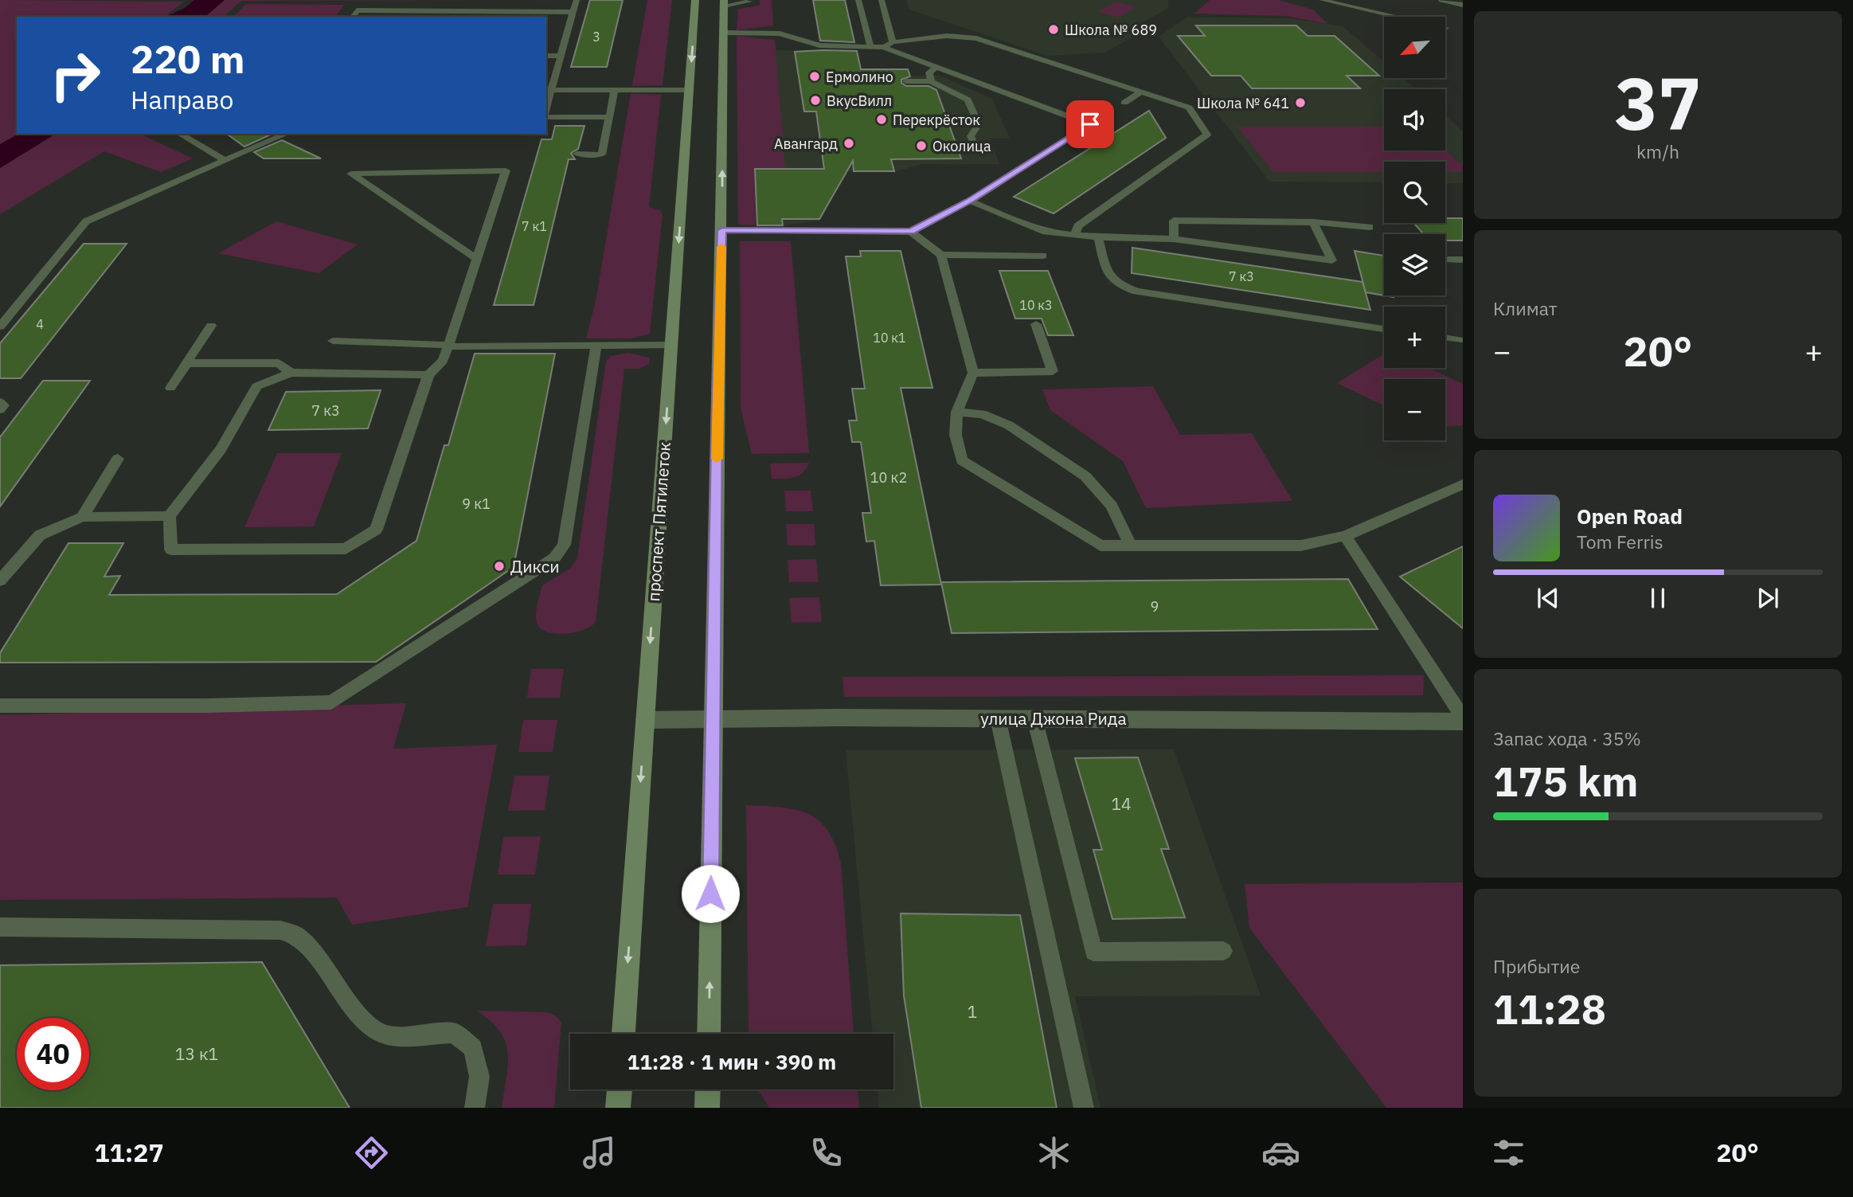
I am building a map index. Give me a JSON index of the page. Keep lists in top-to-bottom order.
{
  "streets": {
    "street": ["проспект Пятилеток", "улица Джона Рида"]
  },
  "crossings": [
    ["проспект Пятилеток", "улица Джона Рида"]
  ],
  "places": [
    "Школа № 689",
    "Ермолино",
    "ВкусВилл",
    "Школа № 641",
    "Перекрёсток",
    "Авангард",
    "Околица",
    "Дикси"
  ],
  "house_numbers": [
    "3",
    "7 к1",
    "7 к3",
    "10 к3",
    "4",
    "10 к1",
    "7 к3",
    "10 к2",
    "9 к1",
    "9",
    "14",
    "1",
    "13 к1"
  ],
  "north": "bottom left",
  "page": {
    "tile": [
      ["37", "km/h"],
      "Климат",
      ["Запас хода · 35%", "175 km"],
      ["Прибытие", "11:28"]
    ],
    "map_buttons": ["+", "−"],
    "turn": ["220 m", "Направо"],
    "heat": ["−", "20°", "+"],
    "song": ["Open Road", "Tom Ferris"],
    "limit": "40",
    "trip": "11:28 · 1 мин · 390 m",
    "tabs": ["11:27", "20°"]
  }
}
